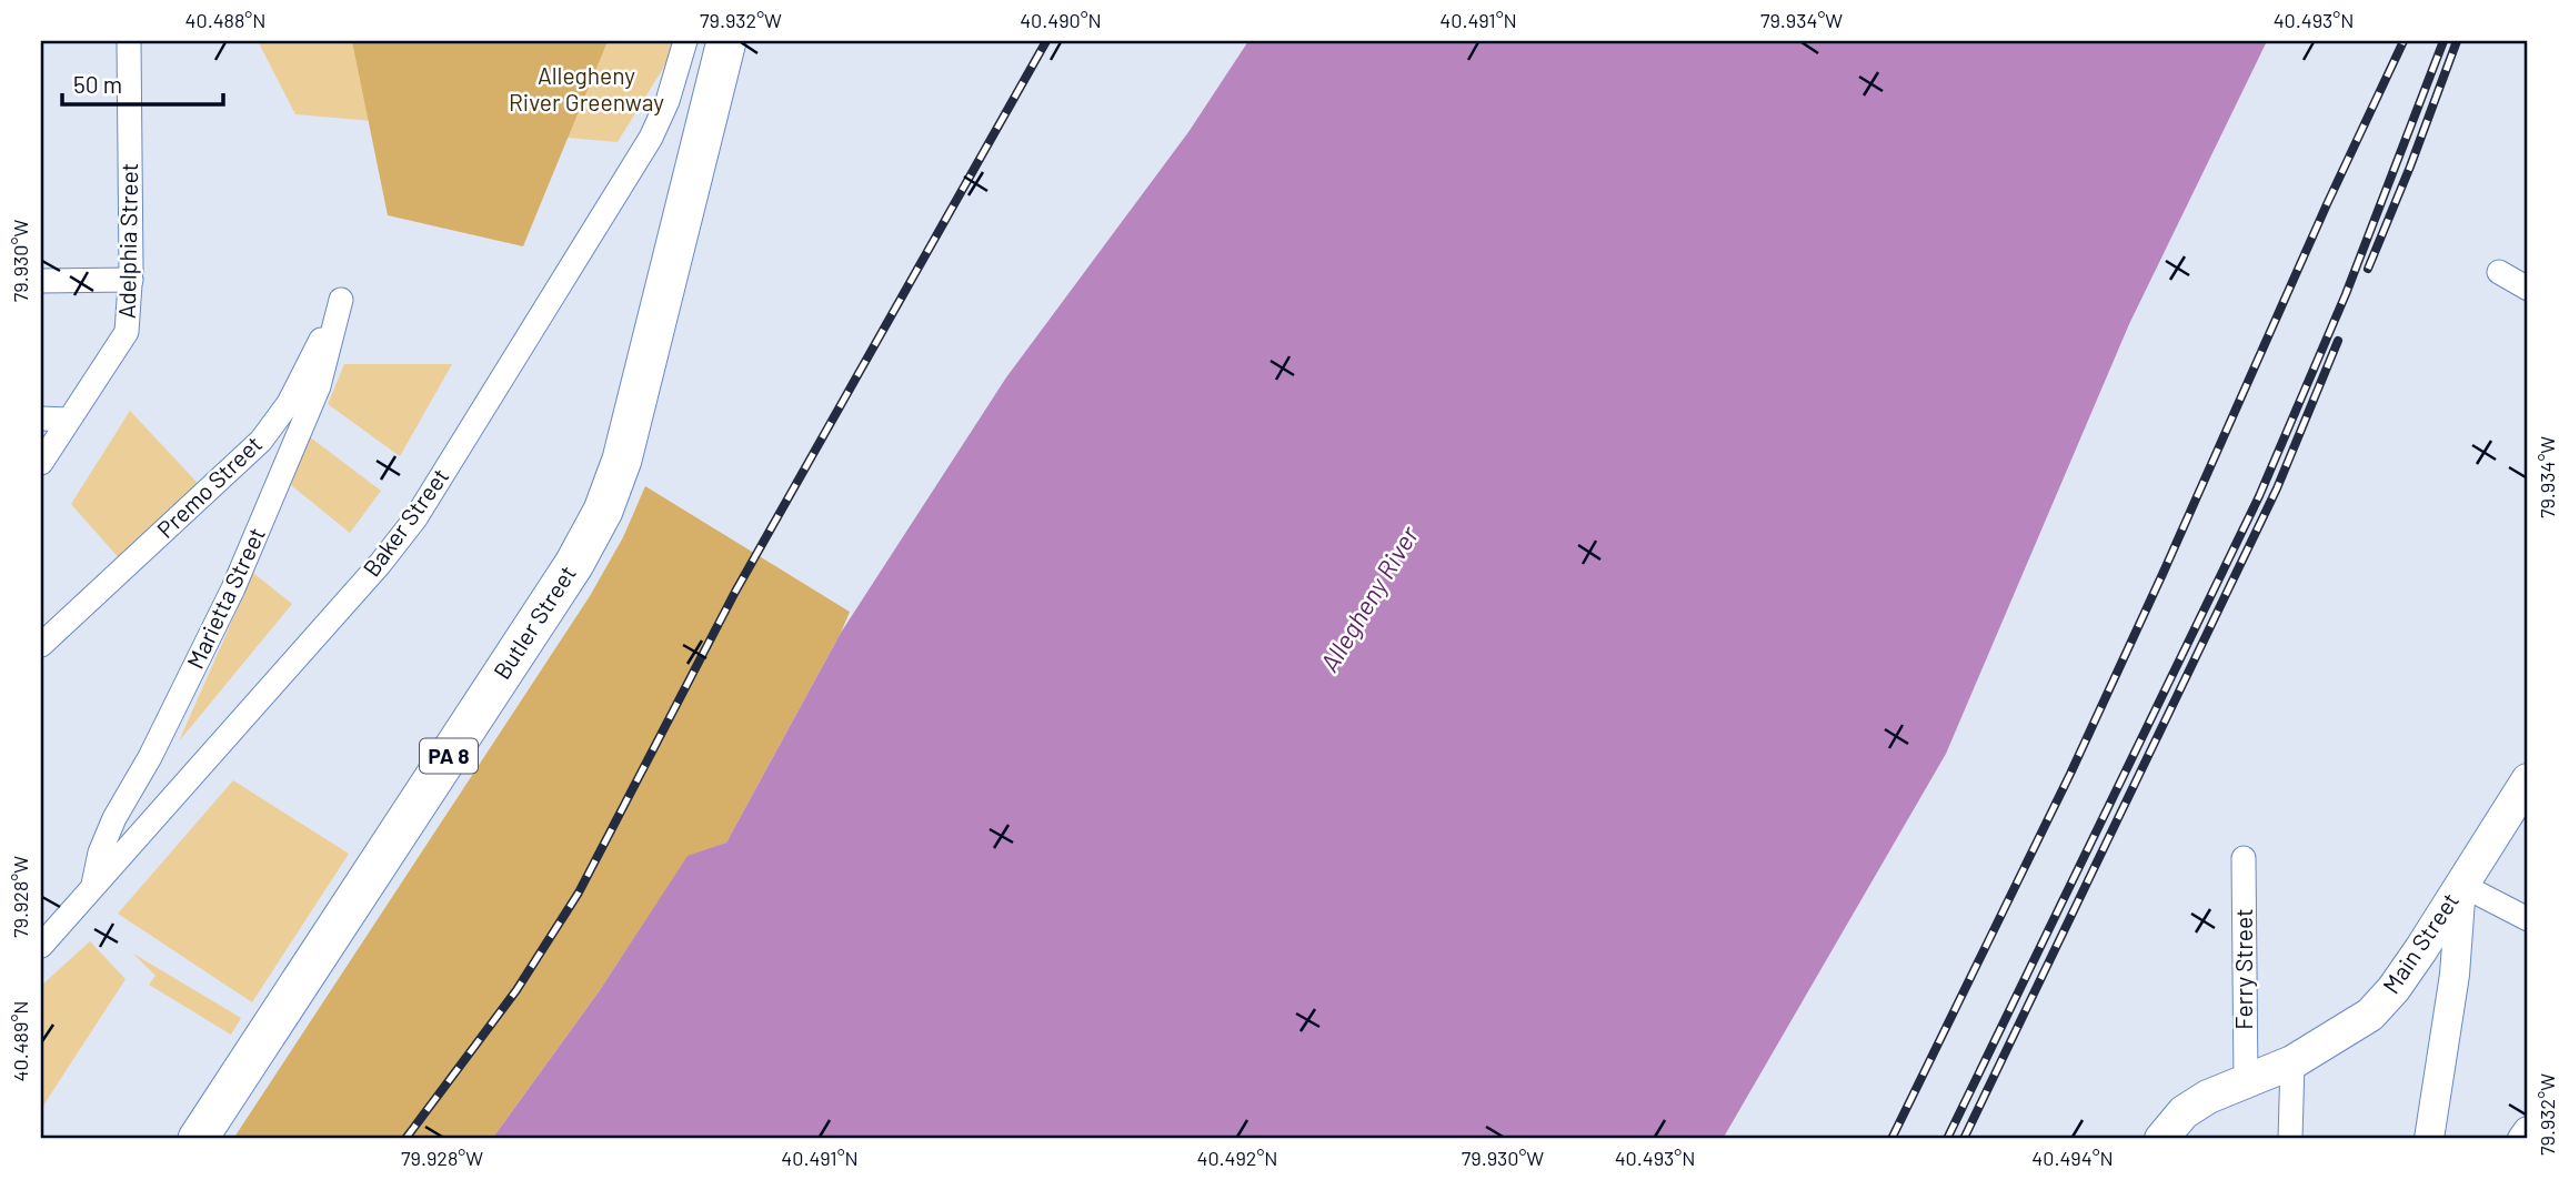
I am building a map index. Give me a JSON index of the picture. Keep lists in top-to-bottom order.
{
  "streets": {
    "highway": ["Butler Street", "PA 8"],
    "main road": ["Main Street"],
    "street": [
      "Adelphia Street",
      "Premo Street",
      "Baker Street",
      "Marietta Street",
      "Ferry Street"
    ]
  },
  "crossings": [
    ["Premo Street", "Marietta Street"],
    ["Baker Street", "Marietta Street"],
    ["Main Street", "Ferry Street"]
  ],
  "water": ["Allegheny River"],
  "parks": ["Allegheny River Greenway"],
  "scale_bar": "50 m",
  "coordinates": [
    "40.488°N",
    "79.932°W",
    "40.490°N",
    "40.491°N",
    "79.934°W",
    "40.493°N",
    "79.930°W",
    "79.928°W",
    "40.489°N",
    "40.492°N",
    "40.494°N"
  ]
}
